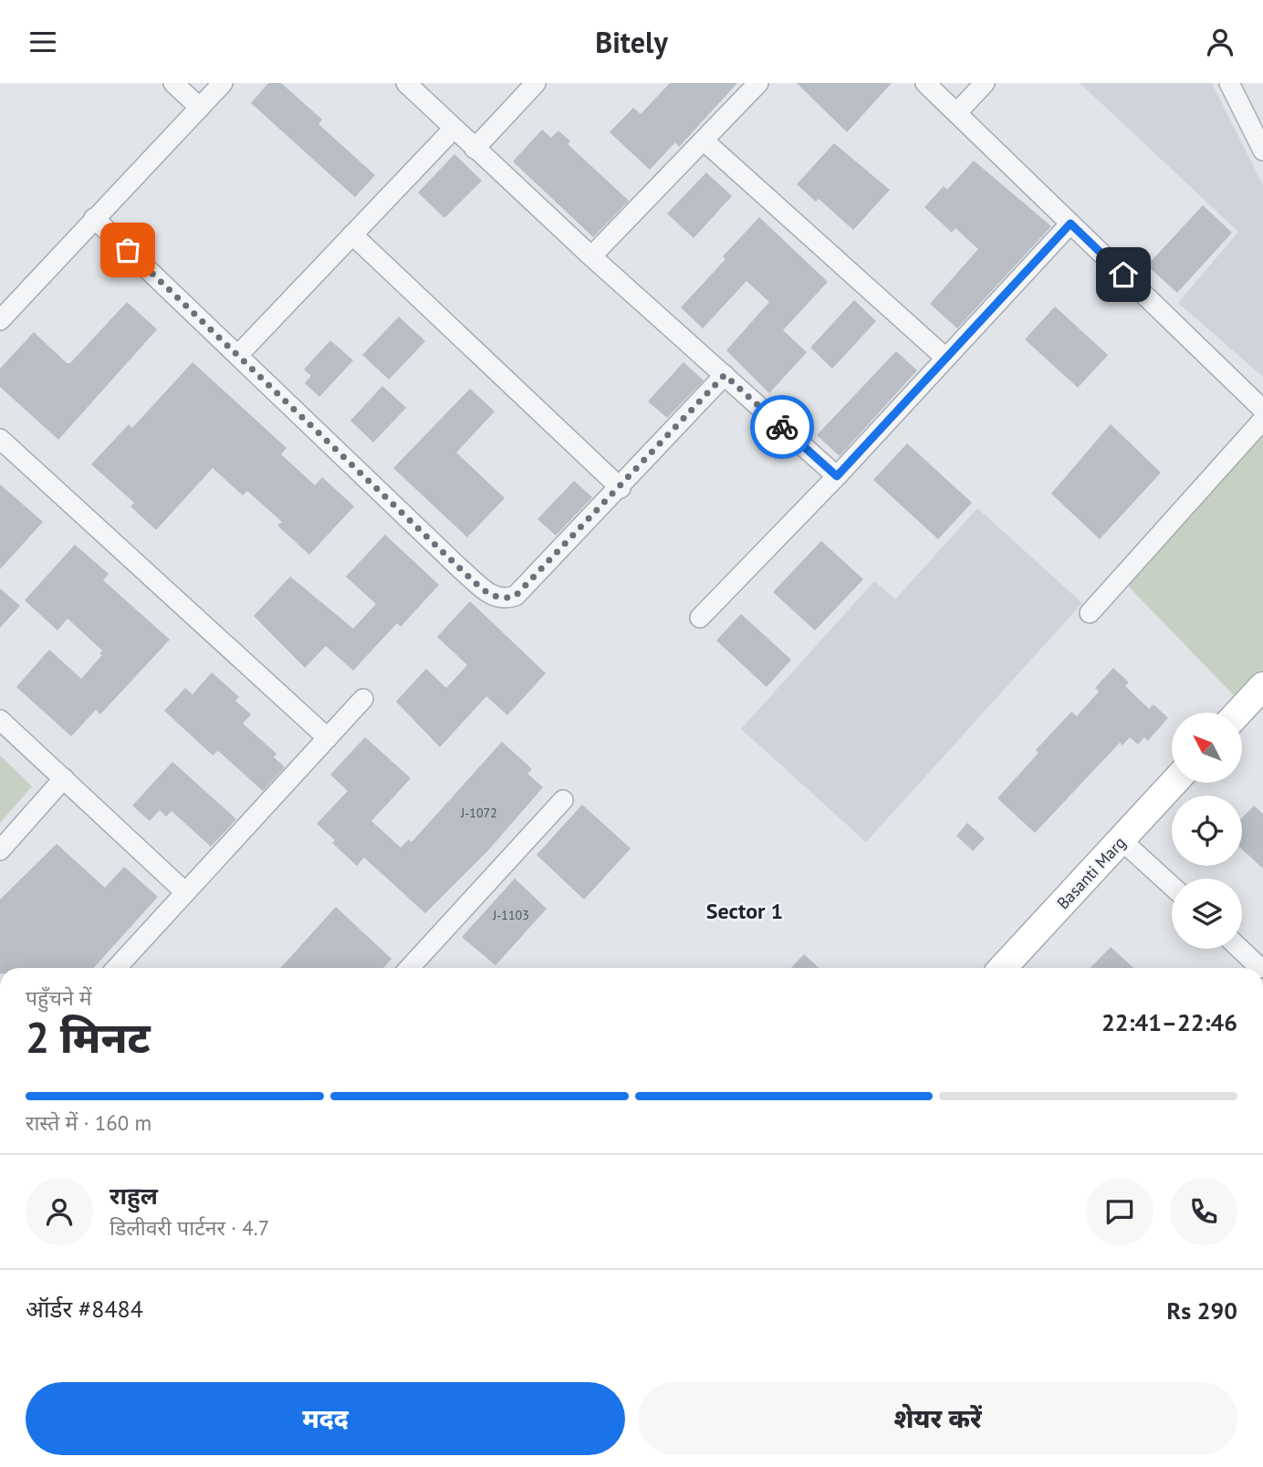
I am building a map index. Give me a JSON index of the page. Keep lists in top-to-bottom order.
{
  "streets": {
    "street": ["Basanti Marg"]
  },
  "districts": ["Sector 1"],
  "house_numbers": ["J-1072", "J-1103"],
  "north": "top left",
  "page": {
    "header": "Bitely",
    "heading": ["2 मिनट", "पहुँचने में", "22:41–22:46"],
    "panel": [
      "राहुल",
      "डिलीवरी पार्टनर · 4.7",
      "ऑर्डर #8484",
      "Rs 290"
    ],
    "bar": "रास्ते में · 160 m",
    "buttons": ["मदद", "शेयर करें"]
  }
}
